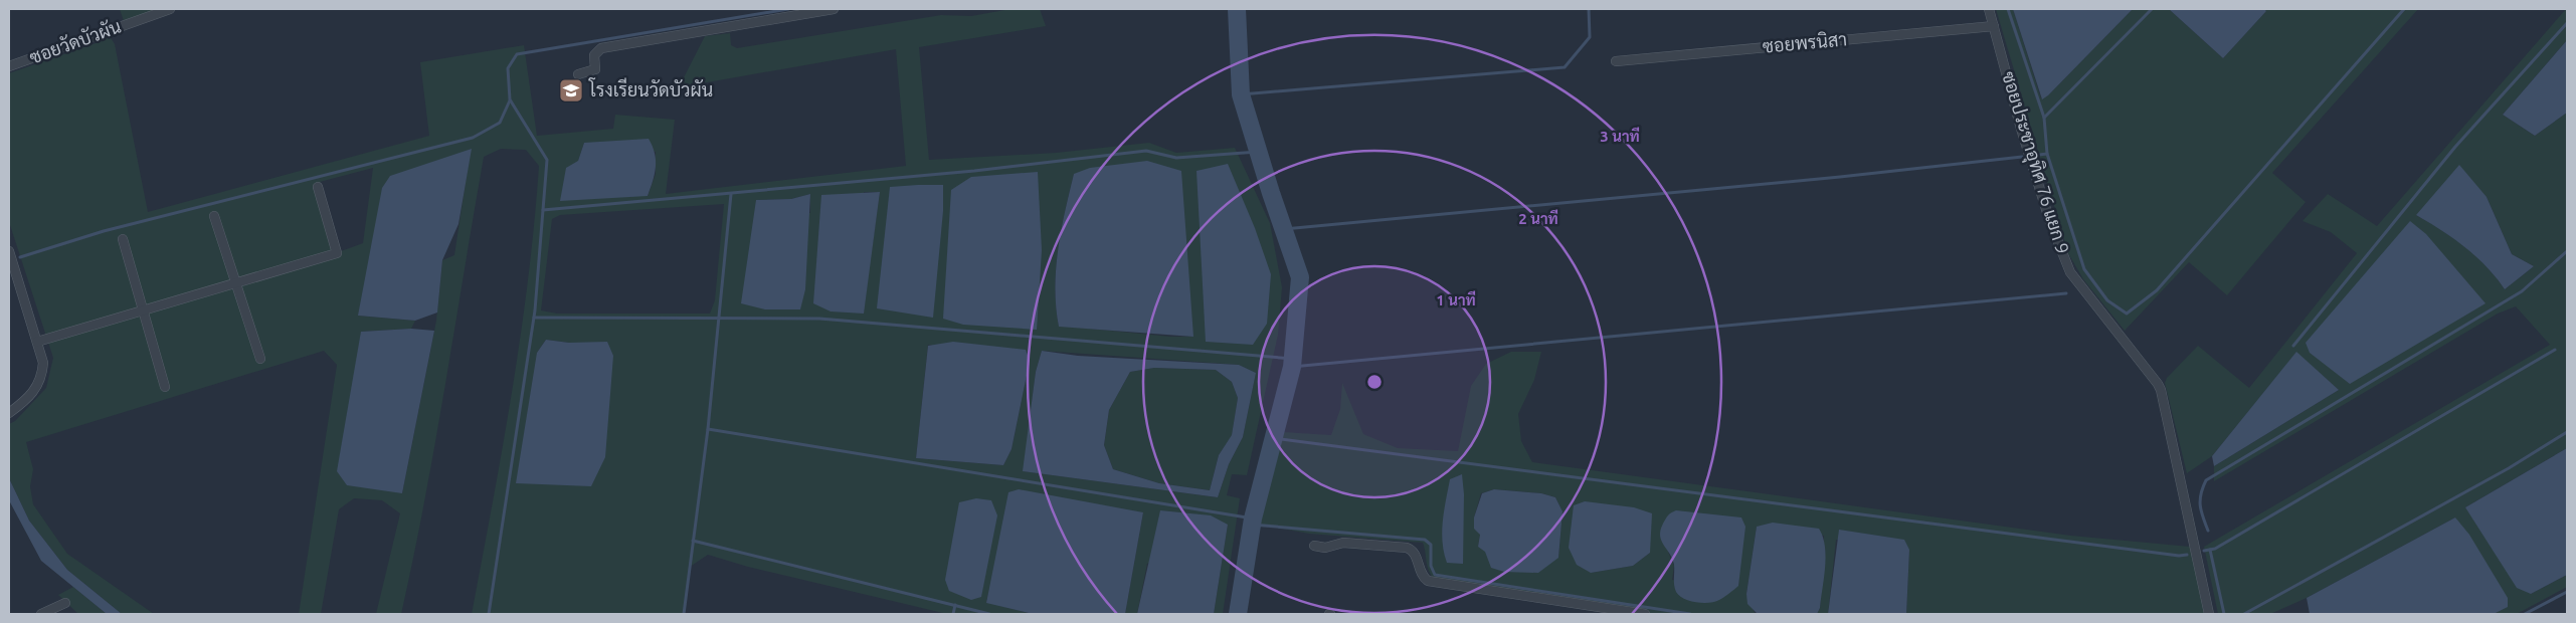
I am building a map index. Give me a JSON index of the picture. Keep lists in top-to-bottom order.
{
  "streets": {
    "street": ["ซอยวัดบัวผัน", "ซอยพรนิสา", "ซอยประชาอุทิศ 76 แยก 9"]
  },
  "crossings": [
    ["ซอยพรนิสา", "ซอยประชาอุทิศ 76 แยก 9"]
  ],
  "places": {
    "school or university": ["โรงเรียนวัดบัวผัน"]
  },
  "rings": ["3 นาที", "2 นาที", "1 นาที"]
}
